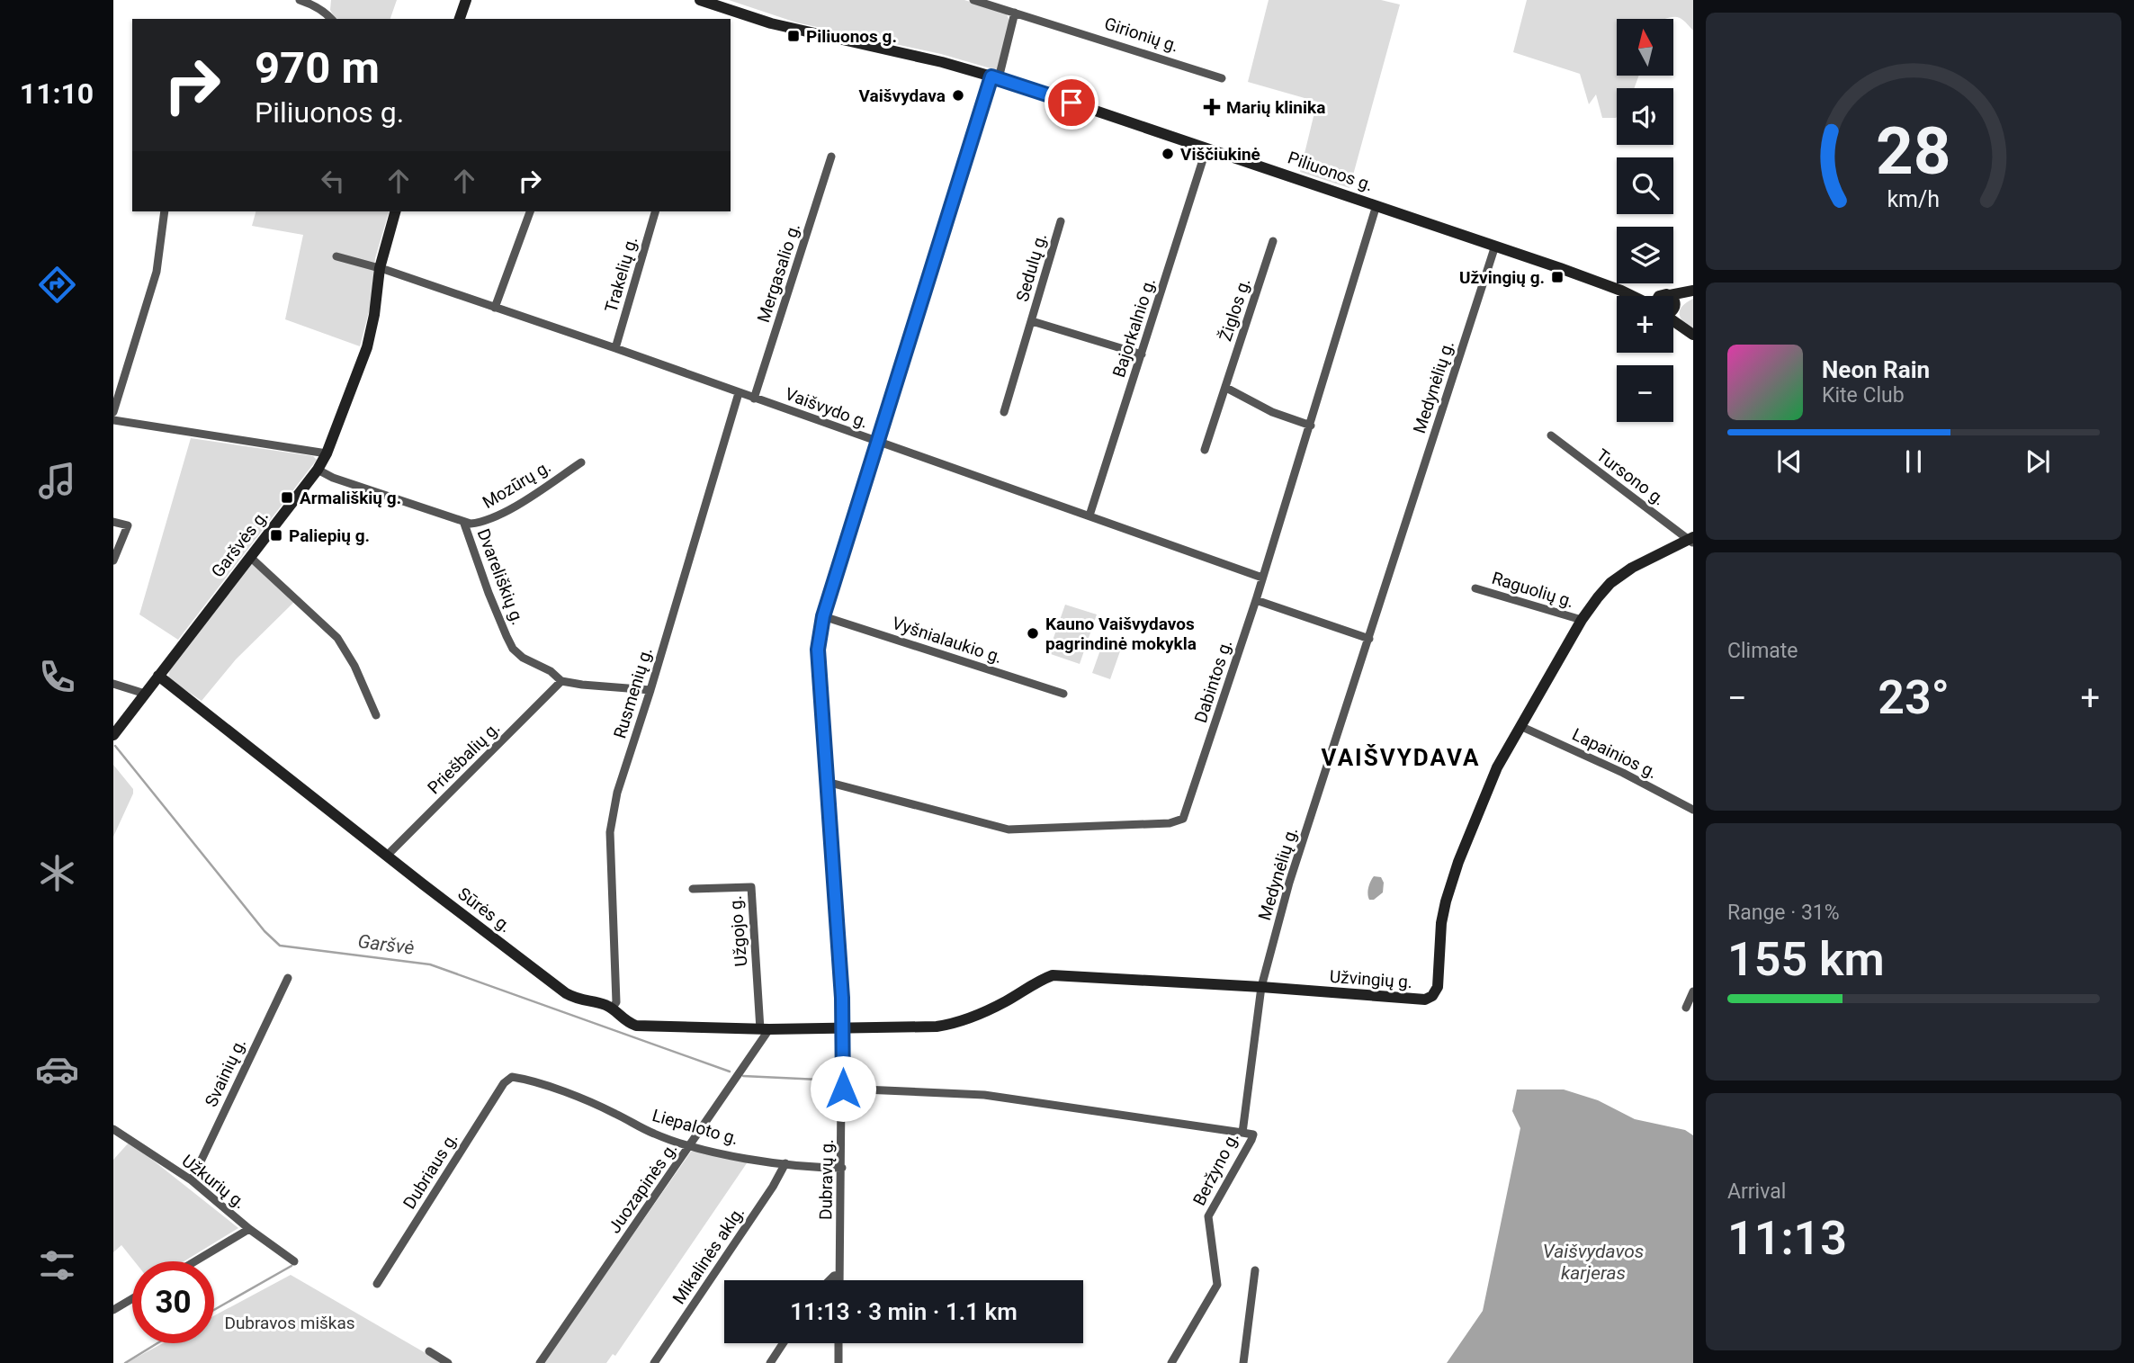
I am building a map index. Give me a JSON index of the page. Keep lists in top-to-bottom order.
{
  "streets": {
    "street": [
      "Girionių g.",
      "Piliuonos g.",
      "Sedulų g.",
      "Mergasalio g.",
      "Trakelių g.",
      "Žiglos g.",
      "Bajorkalnio g.",
      "Medynėlių g.",
      "Vaišvydo g.",
      "Tursono g.",
      "Mozūrų g.",
      "Garšvės g.",
      "Dvareliškių g.",
      "Raguolių g.",
      "Vyšnialaukio g.",
      "Dabintos g.",
      "Rusmenių g.",
      "Lapainios g.",
      "Priešbalių g.",
      "Sūrės g.",
      "Užgojo g.",
      "Užvingių g.",
      "Svainių g.",
      "Liepaloto g.",
      "Beržyno g.",
      "Dubriaus g.",
      "Dubravų g.",
      "Užkurių g.",
      "Juozapinės g.",
      "Mikalinės aklg."
    ]
  },
  "crossings": [
    ["Piliuonos g.", "Bajorkalnio g."],
    ["Piliuonos g.", "Medynėlių g."],
    ["Piliuonos g.", "Dabintos g."],
    ["Piliuonos g.", "Dubravų g."],
    ["Sedulų g.", "Bajorkalnio g."],
    ["Mergasalio g.", "Vaišvydo g."],
    ["Trakelių g.", "Vaišvydo g."],
    ["Bajorkalnio g.", "Vaišvydo g."],
    ["Medynėlių g.", "Užvingių g."],
    ["Medynėlių g.", "Beržyno g."],
    ["Vaišvydo g.", "Garšvės g."],
    ["Vaišvydo g.", "Dabintos g."],
    ["Vaišvydo g.", "Rusmenių g."],
    ["Vaišvydo g.", "Dubravų g."],
    ["Tursono g.", "Užvingių g."],
    ["Mozūrų g.", "Dvareliškių g."],
    ["Garšvės g.", "Dvareliškių g."],
    ["Garšvės g.", "Sūrės g."],
    ["Dvareliškių g.", "Rusmenių g."],
    ["Dvareliškių g.", "Priešbalių g."],
    ["Raguolių g.", "Užvingių g."],
    ["Vyšnialaukio g.", "Dubravų g."],
    ["Dabintos g.", "Dubravų g."],
    ["Rusmenių g.", "Sūrės g."],
    ["Lapainios g.", "Užvingių g."],
    ["Priešbalių g.", "Sūrės g."],
    ["Sūrės g.", "Užgojo g."],
    ["Sūrės g.", "Užvingių g."],
    ["Sūrės g.", "Dubravų g."],
    ["Sūrės g.", "Juozapinės g."],
    ["Užgojo g.", "Juozapinės g."],
    ["Užvingių g.", "Dubravų g."],
    ["Svainių g.", "Užkurių g."],
    ["Liepaloto g.", "Dubriaus g."],
    ["Liepaloto g.", "Dubravų g."],
    ["Liepaloto g.", "Juozapinės g."],
    ["Liepaloto g.", "Mikalinės aklg."]
  ],
  "districts": ["VAIŠVYDAVA"],
  "water": ["Garšvė", "Vaišvydavos karjeras"],
  "parks": ["Dubravos miškas"],
  "places": {
    "transit": [
      "Piliuonos g.",
      "Užvingių g.",
      "Armališkių g.",
      "Paliepių g."
    ],
    "other": ["Vaišvydava", "Viščiukinė", "Kauno Vaišvydavos pagrindinė mokykla"],
    "health": ["Marių klinika"]
  },
  "north": "top",
  "page": {
    "tabs": "11:10",
    "map_buttons": ["+", "−"],
    "turn": ["970 m", "Piliuonos g."],
    "song": ["Neon Rain", "Kite Club"],
    "tile": [
      "Climate",
      ["Range · 31%", "155 km"],
      ["Arrival", "11:13"]
    ],
    "heat": ["−", "23°", "+"],
    "limit": "30",
    "trip": "11:13 · 3 min · 1.1 km",
    "gauge": ["28", "km/h"]
  }
}
